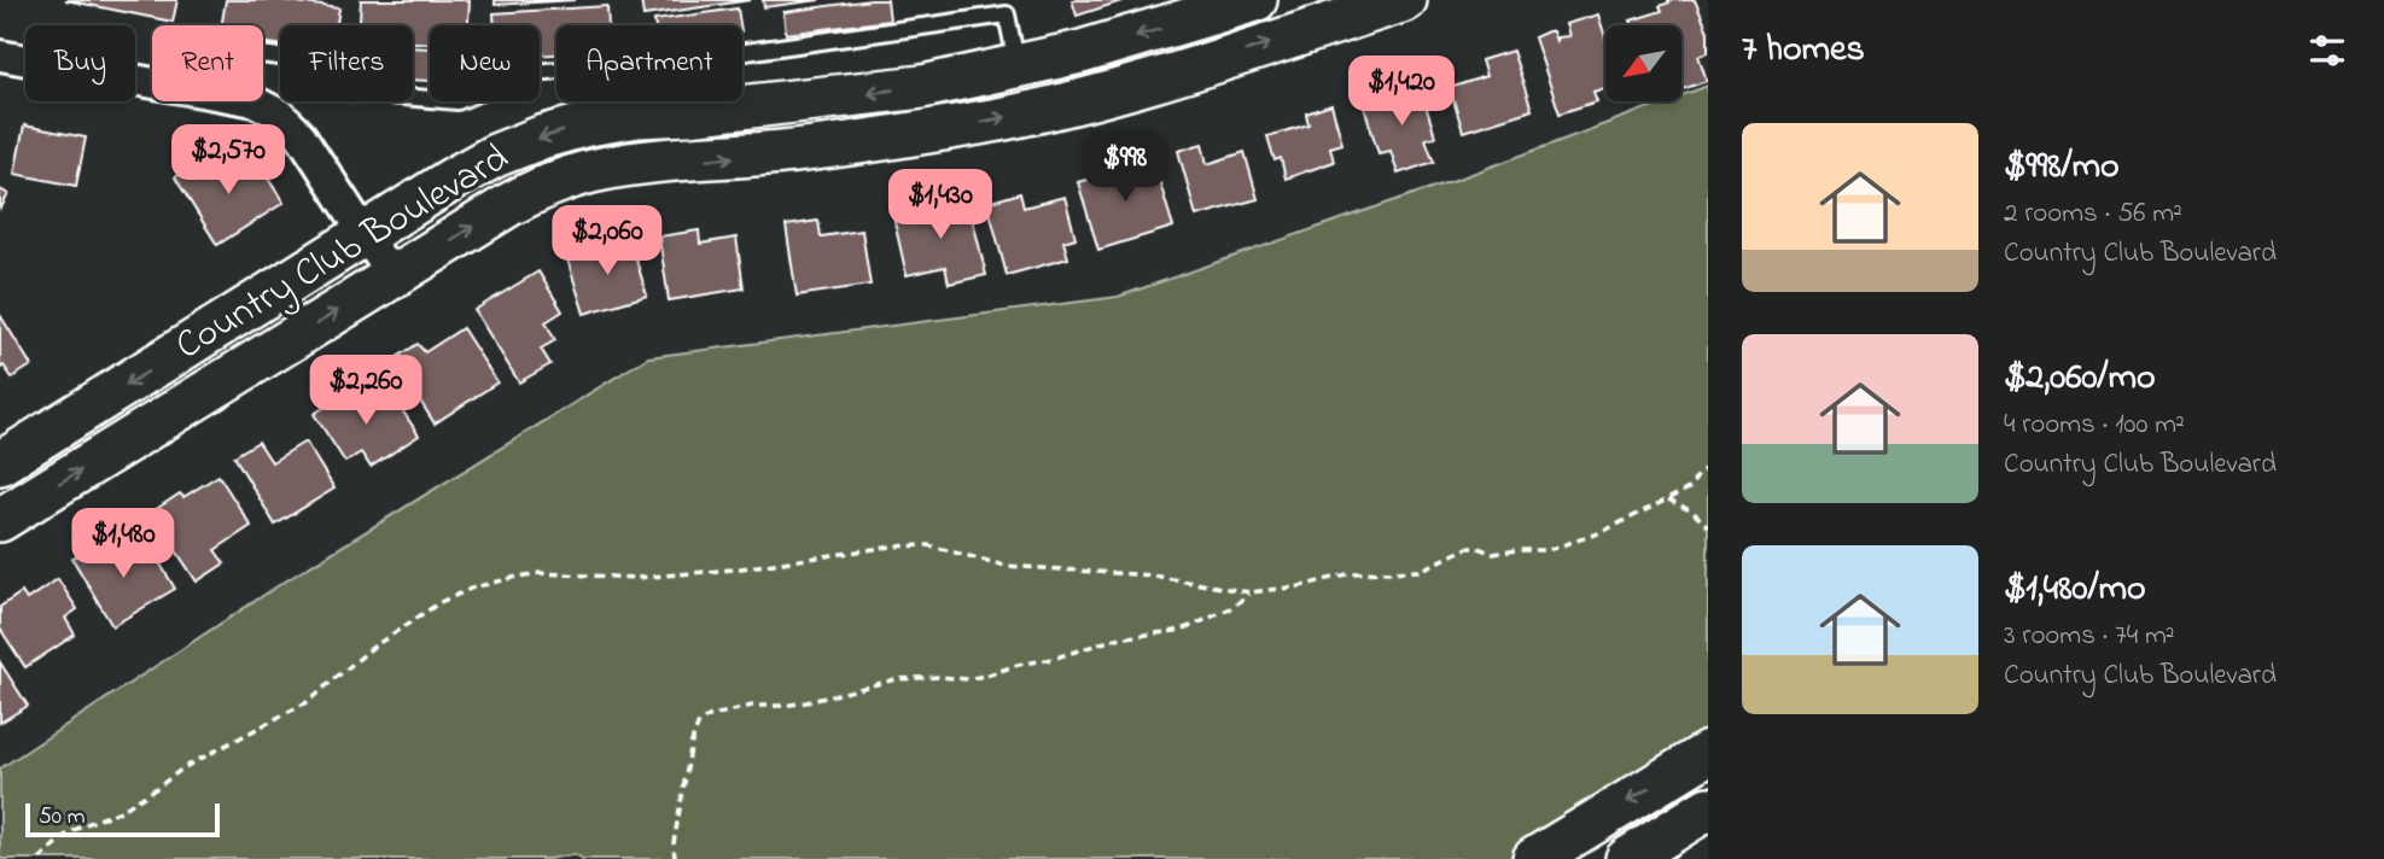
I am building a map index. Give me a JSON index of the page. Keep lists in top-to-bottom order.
{
  "streets": {
    "main road": ["Country Club Boulevard"]
  },
  "scale_bar": "50 m",
  "north": "bottom left",
  "page": {
    "heading": "7 homes",
    "chip": [
      "Buy",
      "Rent",
      "Filters",
      "New",
      "Apartment"
    ],
    "price": [
      "$1,420",
      "$2,570",
      "$998",
      "$1,430",
      "$2,060",
      "$2,260",
      "$1,480"
    ],
    "list": [
      {
        "name": "$998/mo",
        "note": "2 rooms · 56 m² · Country Club Boulevard"
      },
      {
        "name": "$2,060/mo",
        "note": "4 rooms · 100 m² · Country Club Boulevard"
      },
      {
        "name": "$1,480/mo",
        "note": "3 rooms · 74 m² · Country Club Boulevard"
      }
    ],
    "scale": "50 m"
  }
}
